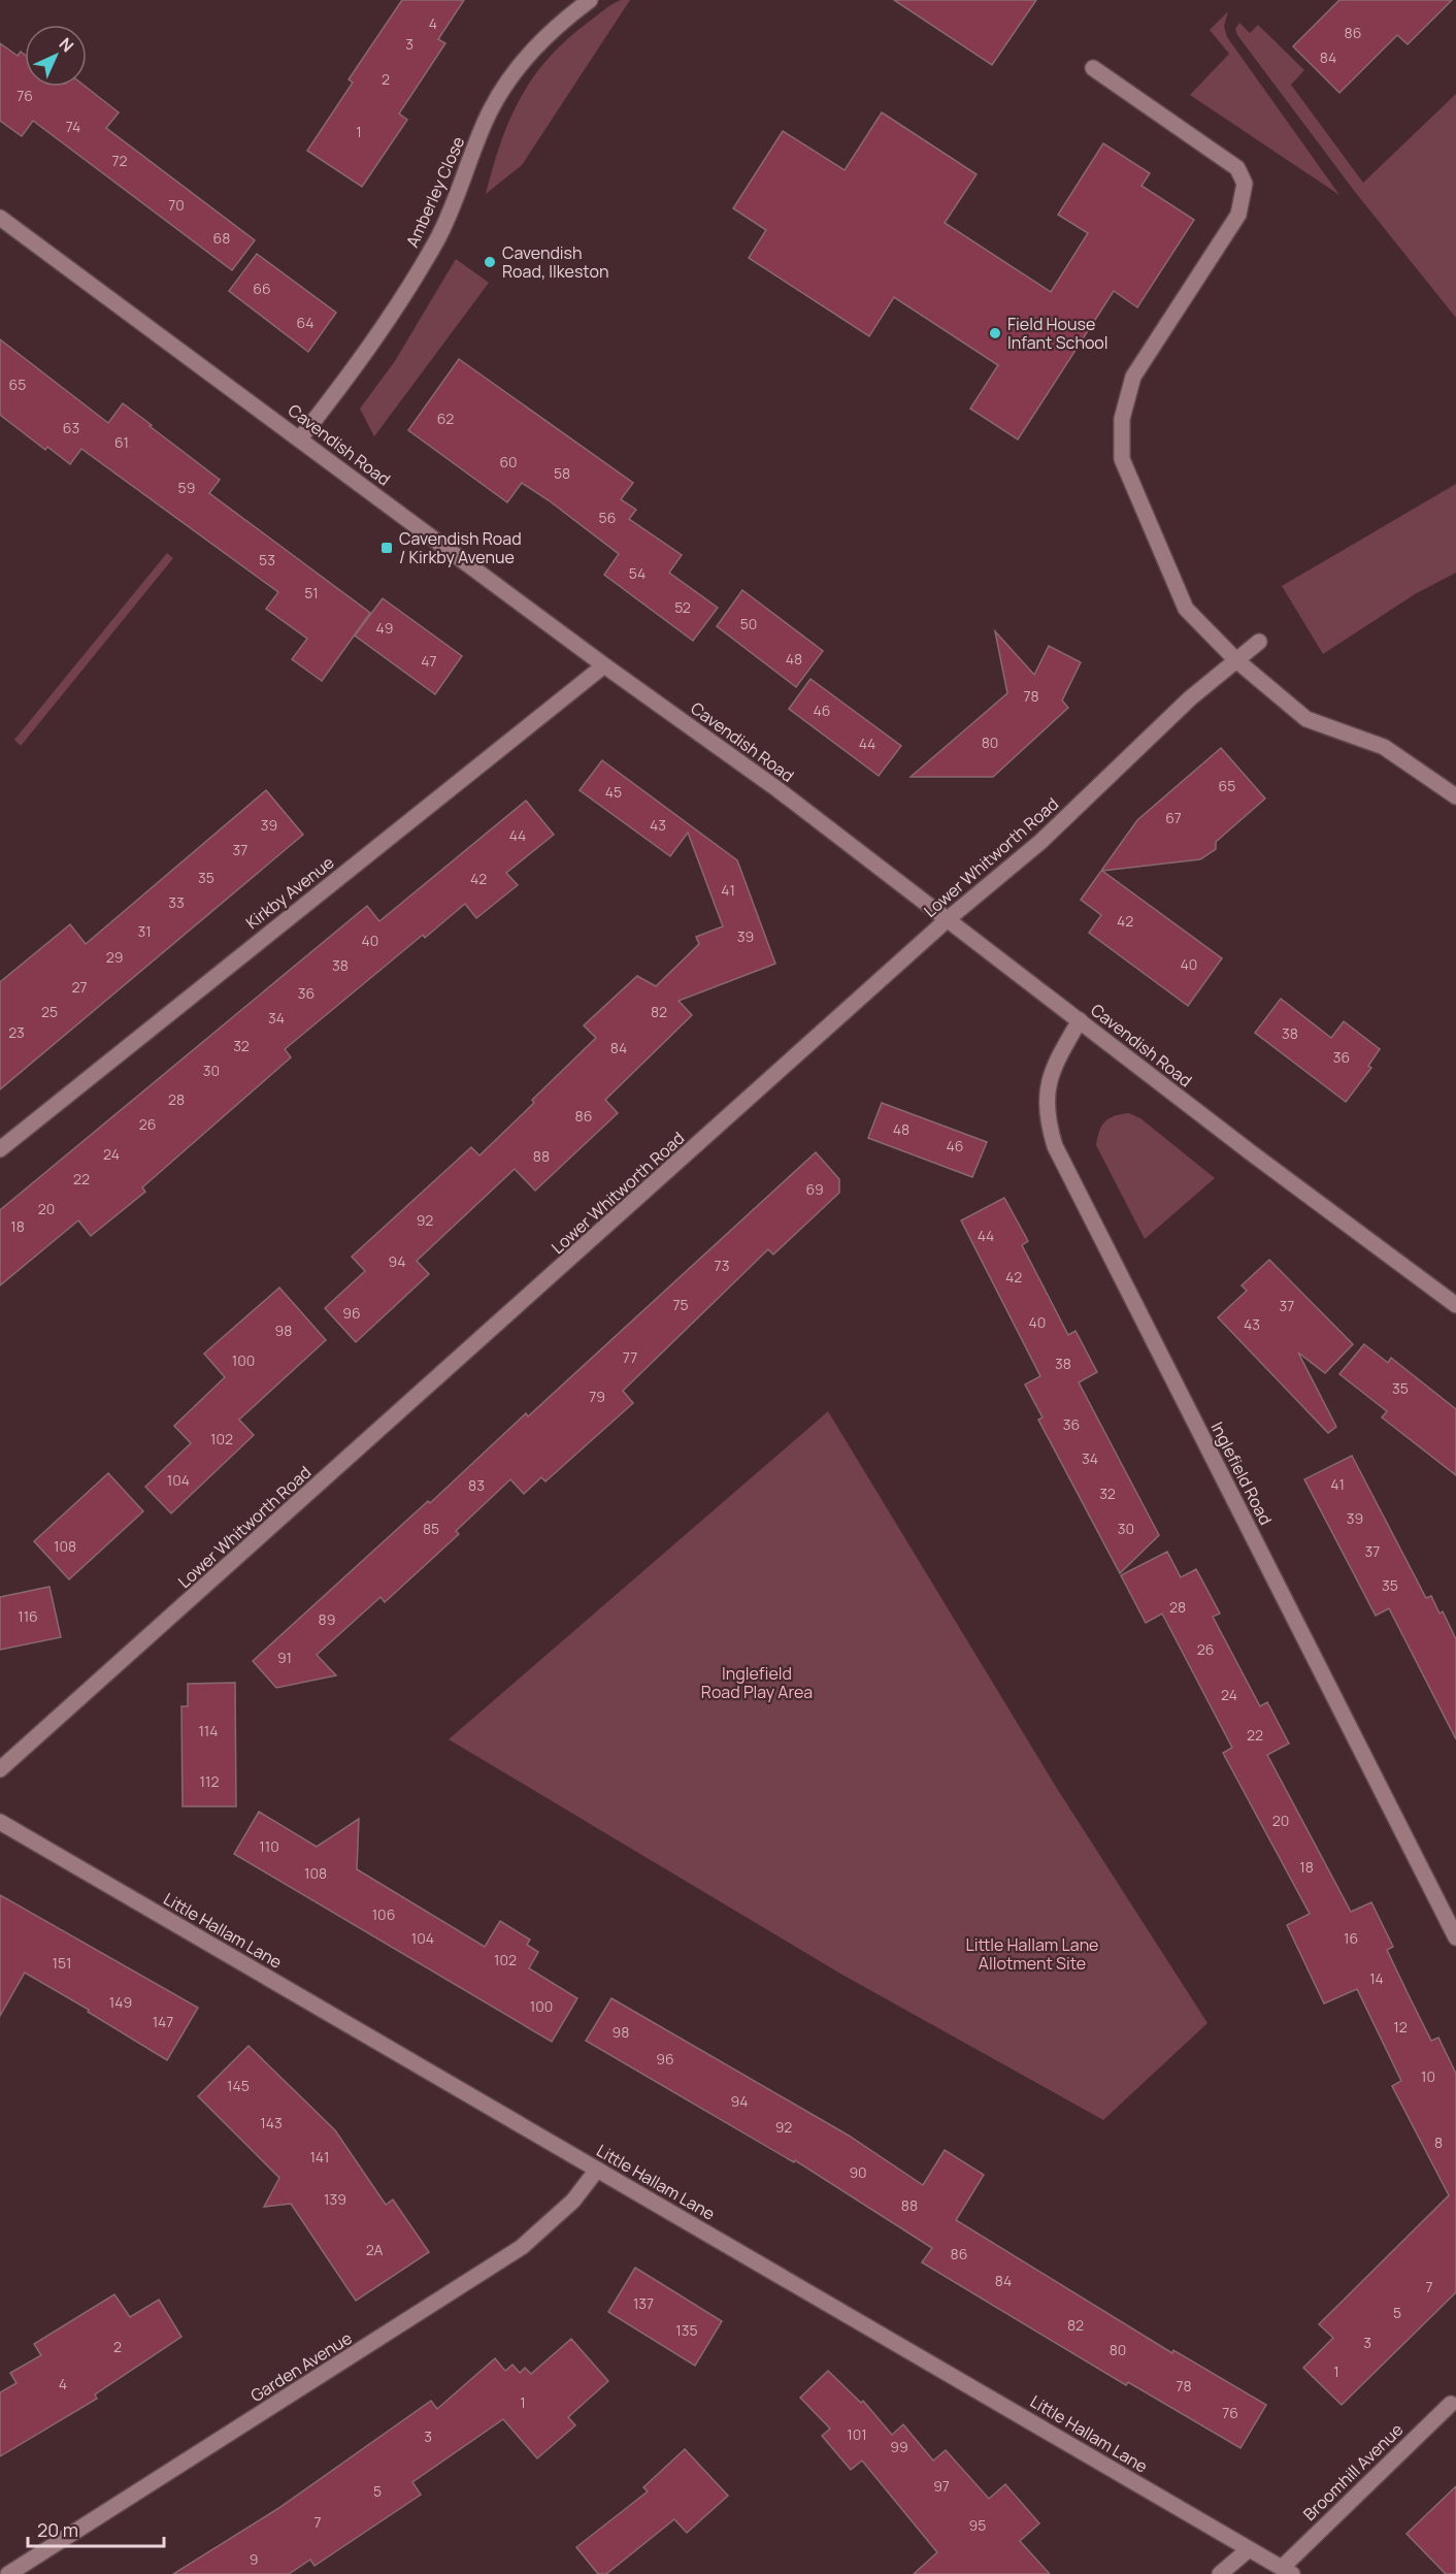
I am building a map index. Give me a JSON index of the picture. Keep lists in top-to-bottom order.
{
  "streets": {
    "street": [
      "Amberley Close",
      "Cavendish Road",
      "Lower Whitworth Road",
      "Kirkby Avenue",
      "Inglefield Road",
      "Little Hallam Lane",
      "Garden Avenue",
      "Broomhill Avenue"
    ]
  },
  "crossings": [
    ["Amberley Close", "Cavendish Road"],
    ["Cavendish Road", "Lower Whitworth Road"],
    ["Cavendish Road", "Kirkby Avenue"],
    ["Cavendish Road", "Inglefield Road"],
    ["Little Hallam Lane", "Garden Avenue"],
    ["Little Hallam Lane", "Broomhill Avenue"]
  ],
  "parks": ["Inglefield Road Play Area", "Little Hallam Lane Allotment Site"],
  "places": {
    "other": ["Cavendish Road, Ilkeston", "Field House Infant School"],
    "transit": ["Cavendish Road / Kirkby Avenue"]
  },
  "house_numbers": [
    "4",
    "86",
    "3",
    "84",
    "2",
    "76",
    "74",
    "1",
    "72",
    "70",
    "68",
    "66",
    "64",
    "65",
    "62",
    "63",
    "61",
    "60",
    "58",
    "59",
    "56",
    "53",
    "54",
    "51",
    "52",
    "50",
    "49",
    "48",
    "47",
    "78",
    "46",
    "80",
    "44",
    "65",
    "45",
    "67",
    "39",
    "43",
    "44",
    "37",
    "35",
    "42",
    "41",
    "33",
    "42",
    "31",
    "39",
    "40",
    "29",
    "40",
    "38",
    "27",
    "36",
    "25",
    "82",
    "34",
    "23",
    "38",
    "32",
    "84",
    "36",
    "30",
    "28",
    "86",
    "26",
    "48",
    "46",
    "24",
    "88",
    "22",
    "69",
    "20",
    "92",
    "18",
    "44",
    "94",
    "73",
    "42",
    "75",
    "37",
    "96",
    "40",
    "43",
    "98",
    "77",
    "100",
    "38",
    "35",
    "79",
    "36",
    "102",
    "34",
    "104",
    "41",
    "83",
    "32",
    "39",
    "85",
    "30",
    "108",
    "37",
    "35",
    "28",
    "116",
    "89",
    "26",
    "91",
    "24",
    "114",
    "22",
    "112",
    "20",
    "110",
    "18",
    "108",
    "106",
    "104",
    "16",
    "102",
    "151",
    "14",
    "149",
    "100",
    "147",
    "12",
    "98",
    "96",
    "10",
    "145",
    "94",
    "143",
    "92",
    "8",
    "141",
    "90",
    "139",
    "88",
    "2A",
    "86",
    "84",
    "7",
    "137",
    "5",
    "82",
    "135",
    "3",
    "2",
    "80",
    "1",
    "4",
    "78",
    "1",
    "76",
    "101",
    "3",
    "99",
    "97",
    "5",
    "7",
    "95",
    "9"
  ],
  "scale_bar": "20 m",
  "north": "top right"
}
